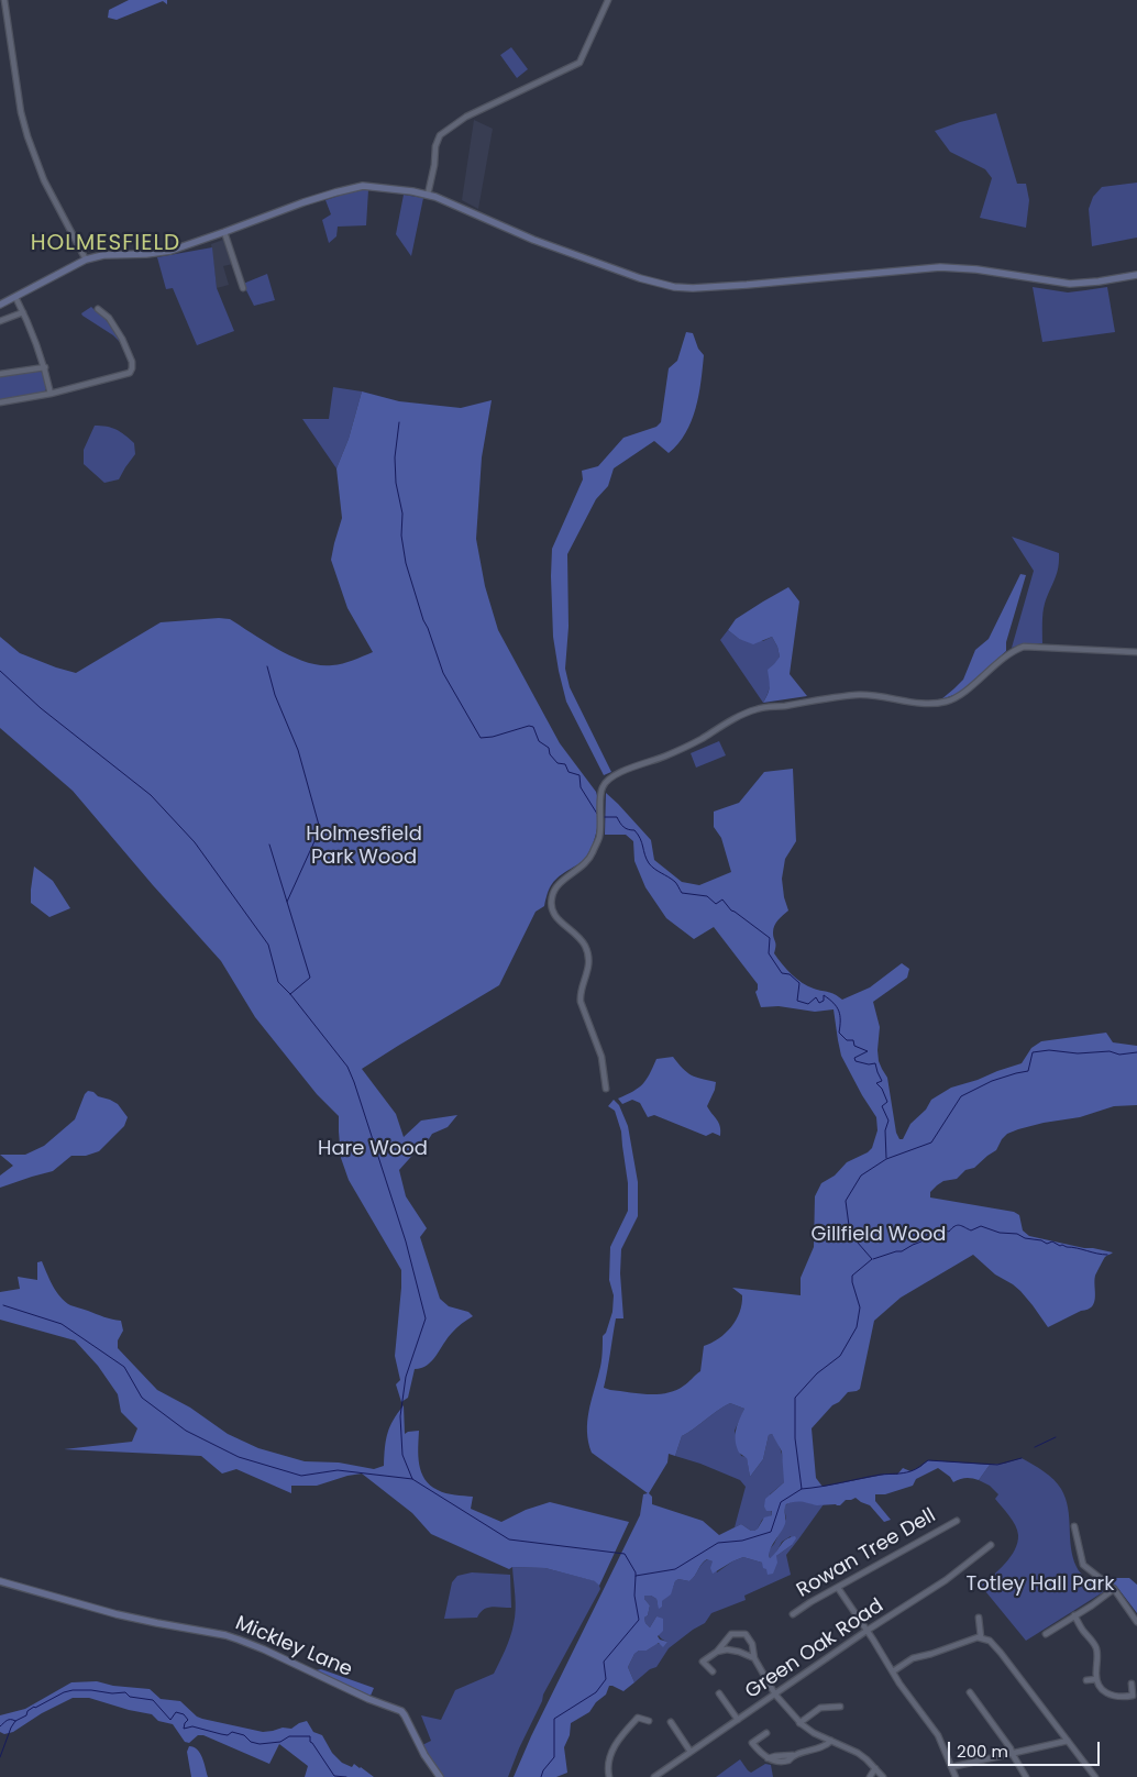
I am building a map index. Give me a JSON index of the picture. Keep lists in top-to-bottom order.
{
  "streets": {
    "main road": ["Mickley Lane"],
    "street": ["Rowan Tree Dell", "Green Oak Road"]
  },
  "districts": ["HOLMESFIELD"],
  "parks": [
    "Holmesfield Park Wood",
    "Hare Wood",
    "Gillfield Wood",
    "Totley Hall Park"
  ],
  "scale_bar": "200 m"
}
